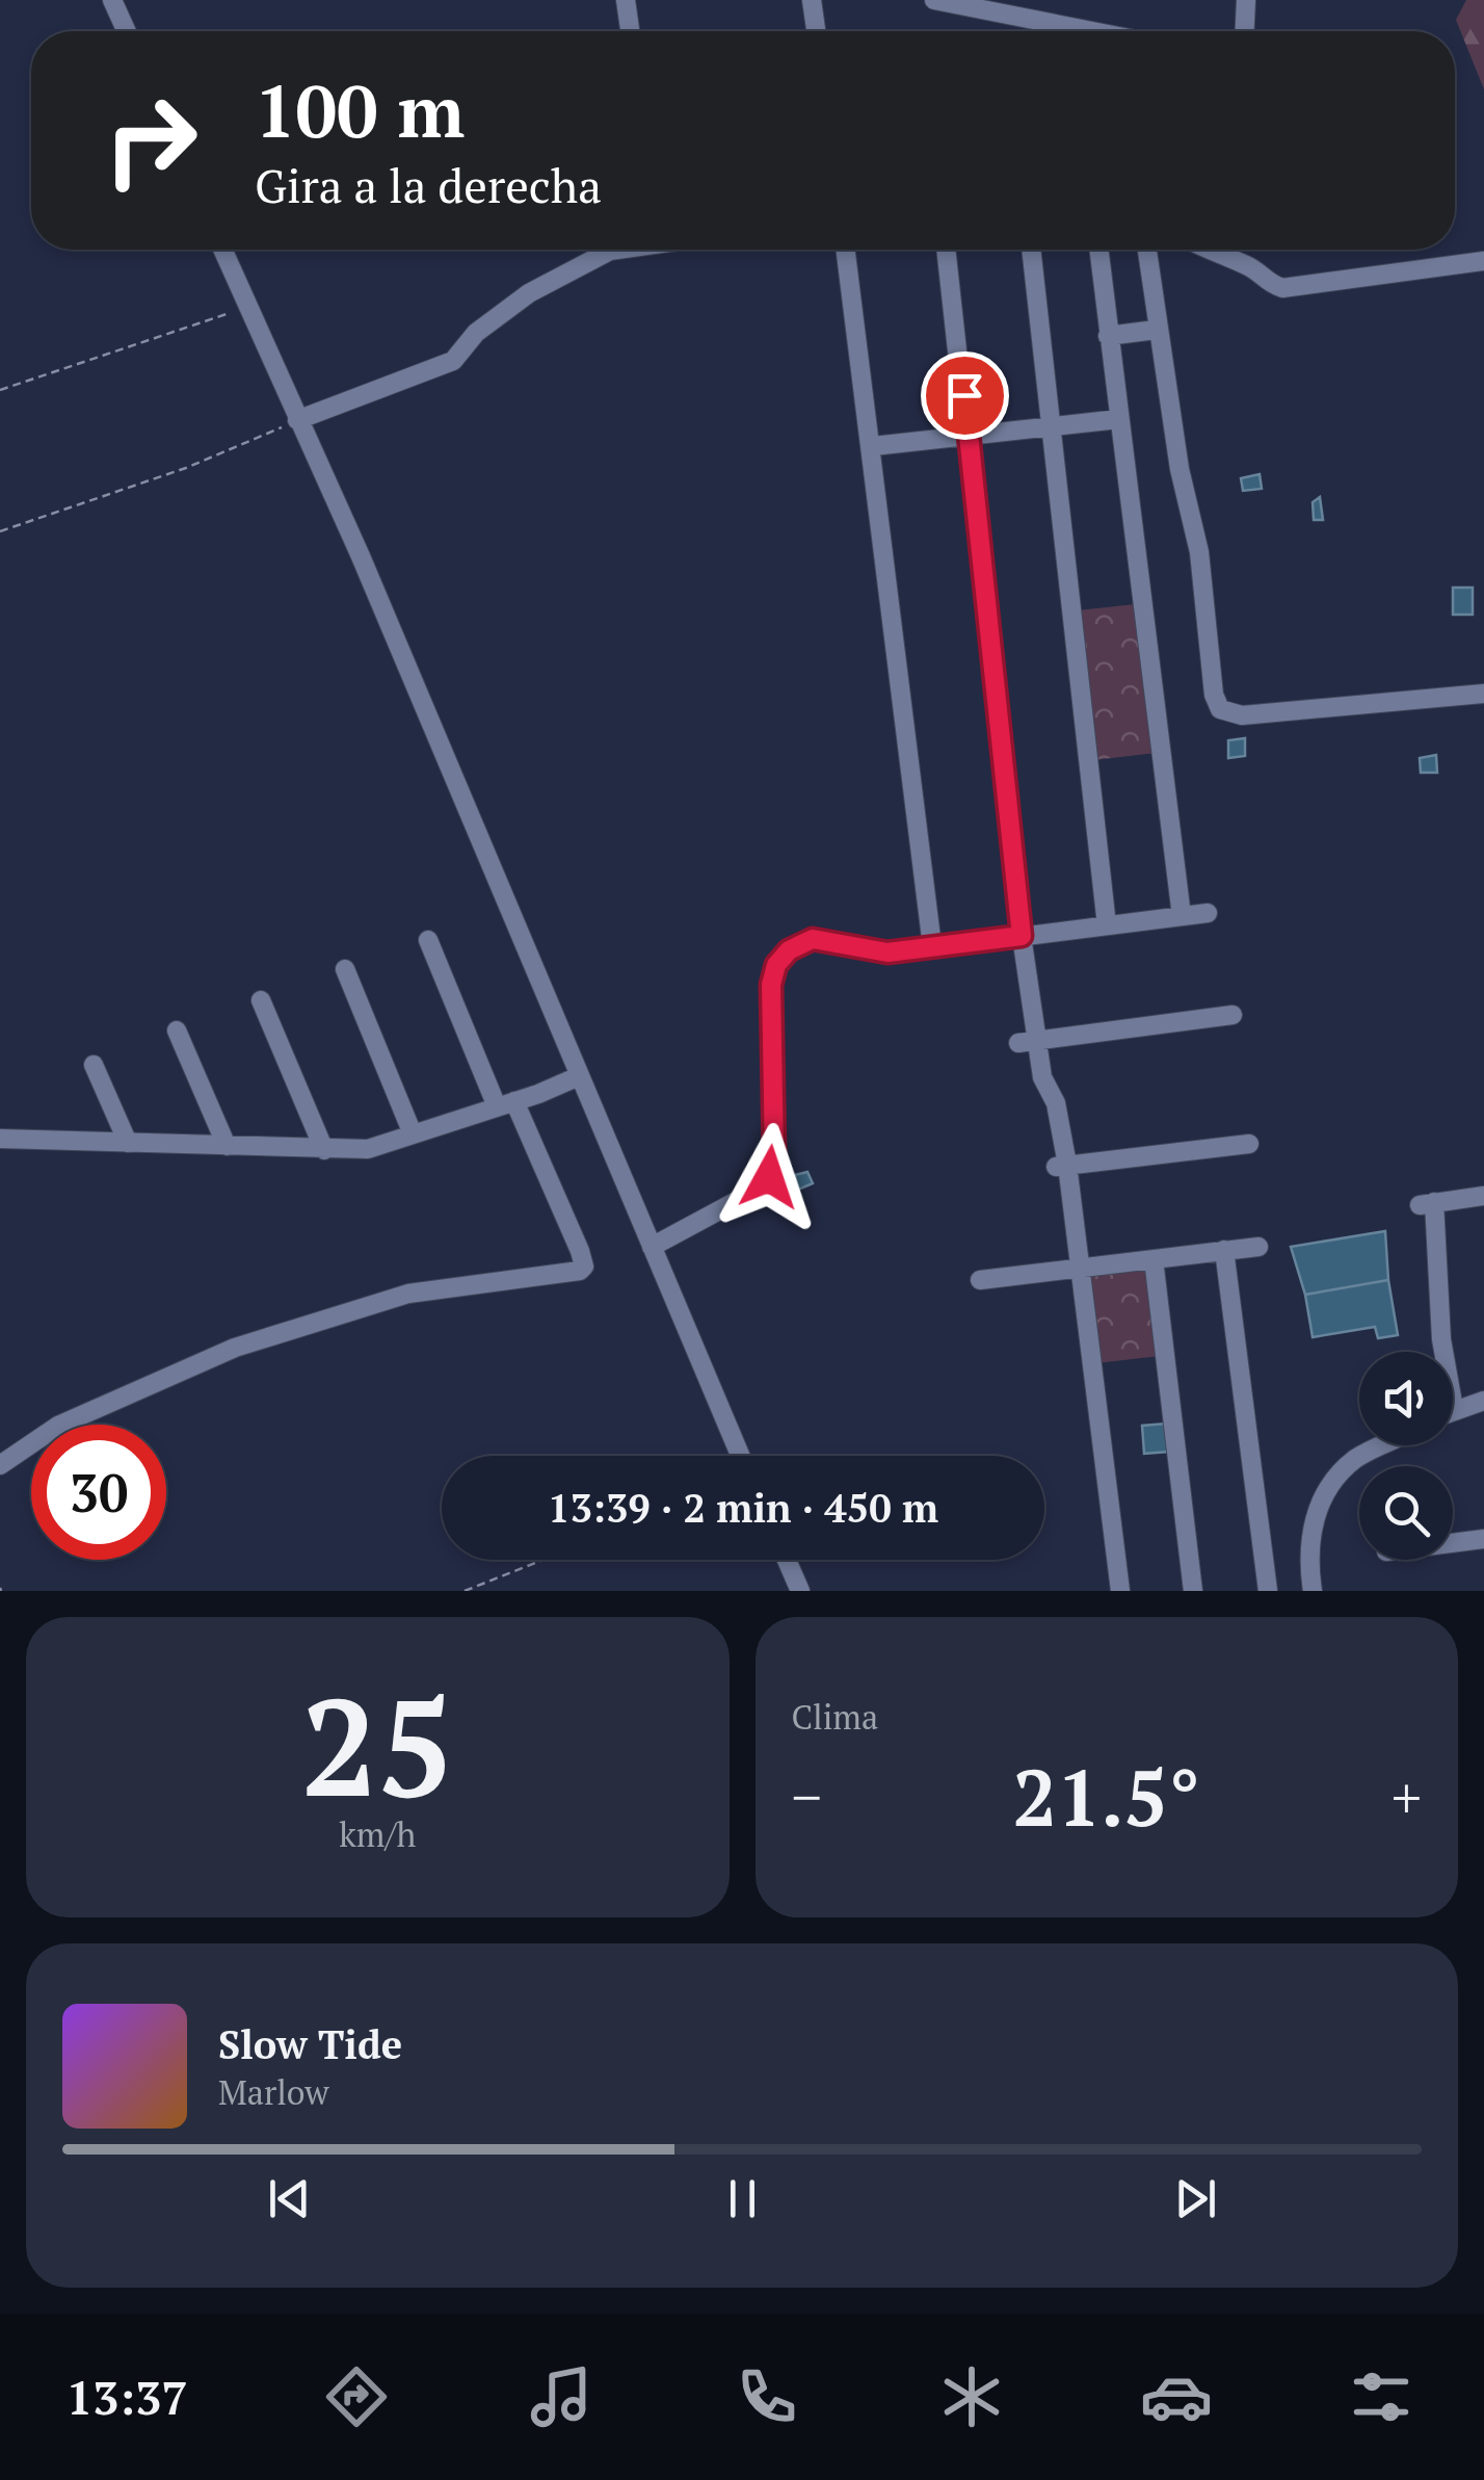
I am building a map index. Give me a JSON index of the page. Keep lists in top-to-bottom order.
{
  "page": {
    "turn": ["100 m", "Gira a la derecha"],
    "limit": "30",
    "trip": "13:39 · 2 min · 450 m",
    "tile": [
      ["25", "km/h"],
      "Clima"
    ],
    "heat": ["−", "21.5°", "+"],
    "song": ["Slow Tide", "Marlow"],
    "tabs": "13:37"
  }
}
